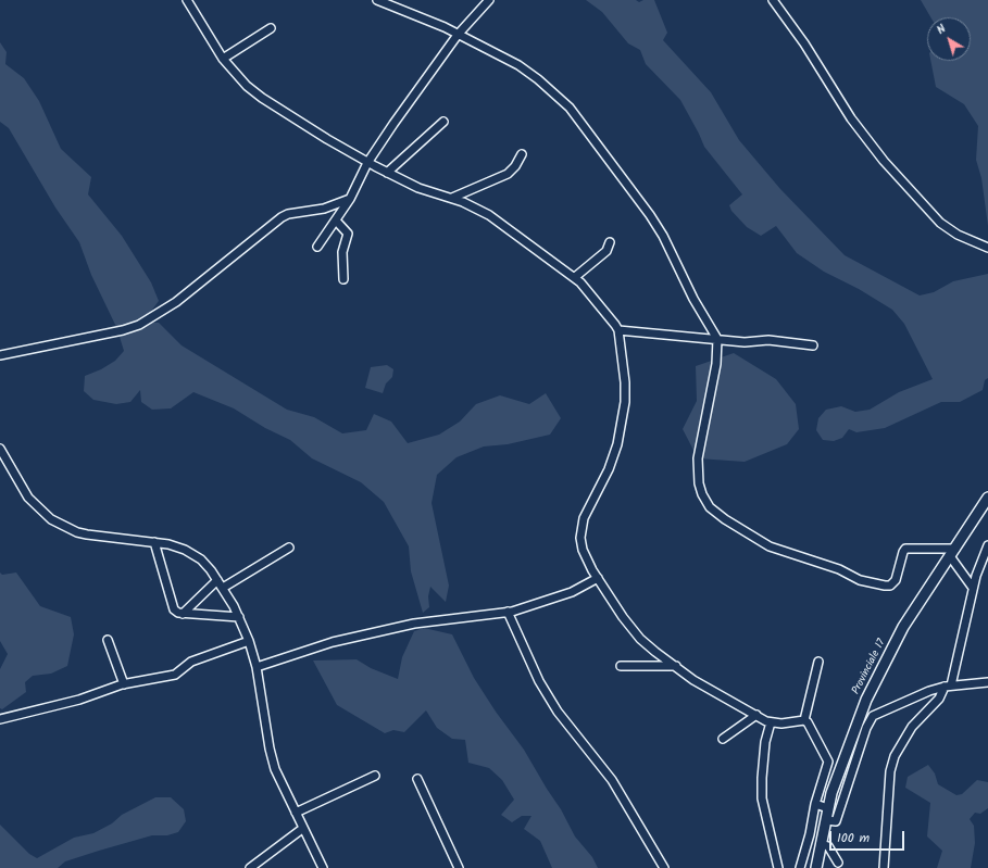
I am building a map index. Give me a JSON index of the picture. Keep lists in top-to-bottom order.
{
  "streets": {
    "main road": ["Provinciale 17"]
  },
  "scale_bar": "100 m",
  "north": "top left"
}
